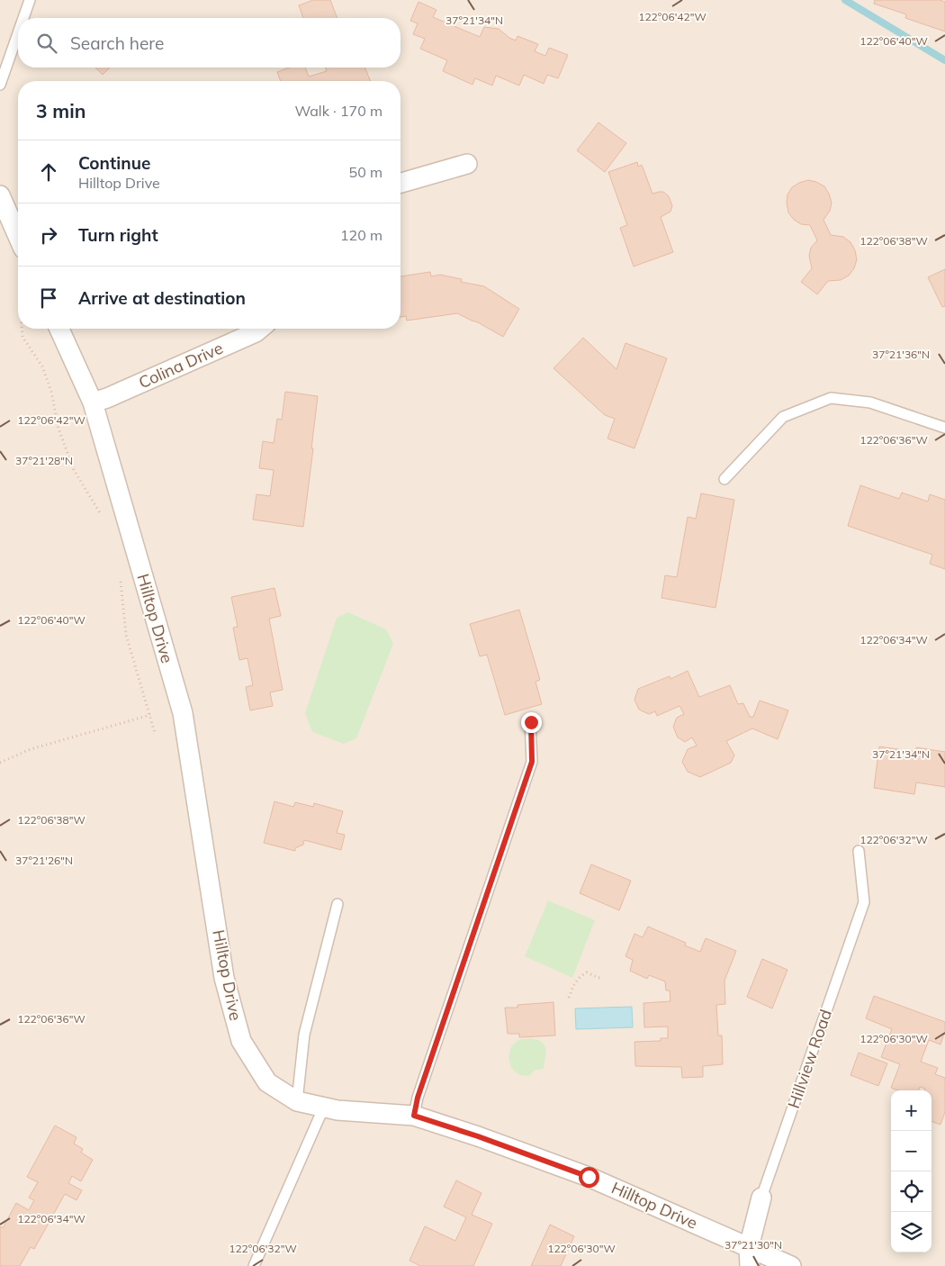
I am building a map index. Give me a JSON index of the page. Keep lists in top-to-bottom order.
{
  "streets": {
    "street": ["Colina Drive", "Hilltop Drive", "Hillview Road"]
  },
  "crossings": [
    ["Colina Drive", "Hilltop Drive"],
    ["Hilltop Drive", "Hillview Road"]
  ],
  "page": {
    "search": "Search here",
    "heading": ["3 min", "Walk · 170 m"],
    "list": [
      ["Continue", "Hilltop Drive", "50 m"],
      ["Turn right", "120 m"],
      "Arrive at destination"
    ],
    "map_buttons": ["+", "−"]
  },
  "coordinates": [
    "122°06'42\"W",
    "37°21'34\"N",
    "122°06'40\"W",
    "122°06'38\"W",
    "37°21'36\"N",
    "122°06'36\"W",
    "37°21'28\"N",
    "122°06'34\"W",
    "122°06'32\"W",
    "37°21'26\"N",
    "122°06'30\"W",
    "37°21'30\"N"
  ]
}
